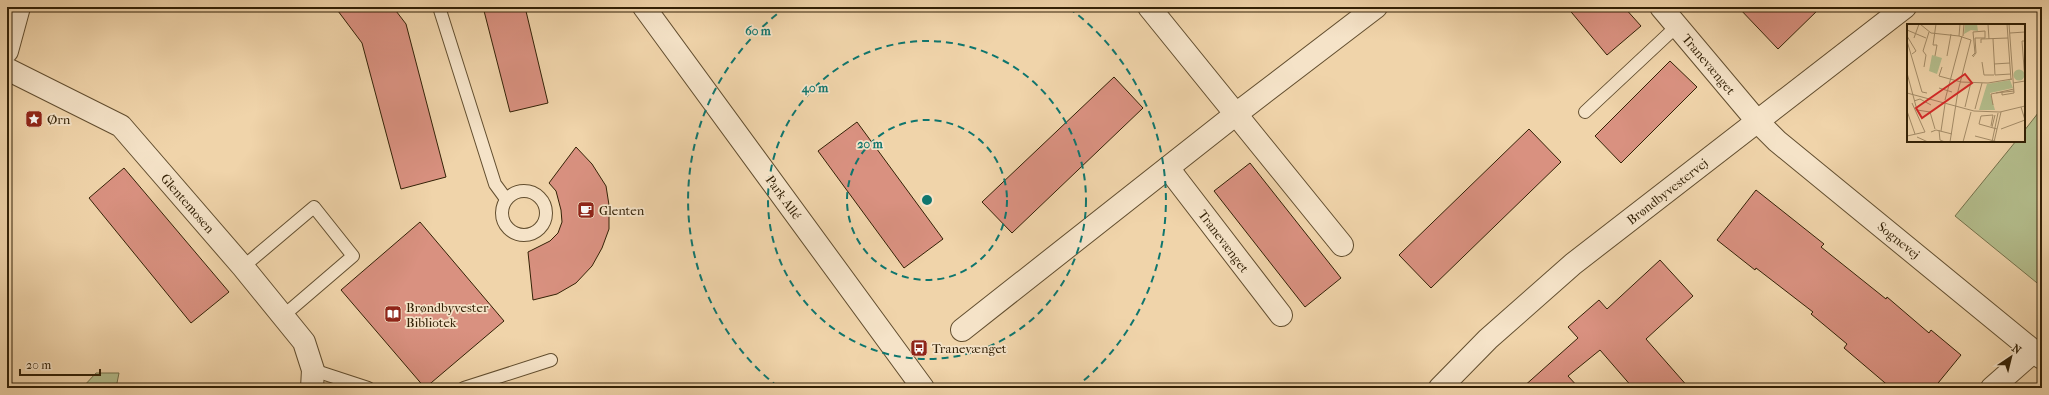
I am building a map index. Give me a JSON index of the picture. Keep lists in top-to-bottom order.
{
  "streets": {
    "street": [
      "Tranevænget",
      "Brøndbyvestervej",
      "Park Allé",
      "Glentemosen",
      "Sognevej"
    ]
  },
  "crossings": [
    ["Tranevænget", "Brøndbyvestervej"],
    ["Tranevænget", "Sognevej"],
    ["Brøndbyvestervej", "Sognevej"]
  ],
  "places": {
    "place": ["Ørn"],
    "cafe": ["Glenten"],
    "library": ["Brøndbyvester Bibliotek"],
    "bus stop": ["Tranevænget"]
  },
  "scale_bar": "20 m",
  "north": "top right",
  "rings": ["60 m", "40 m", "20 m"]
}
